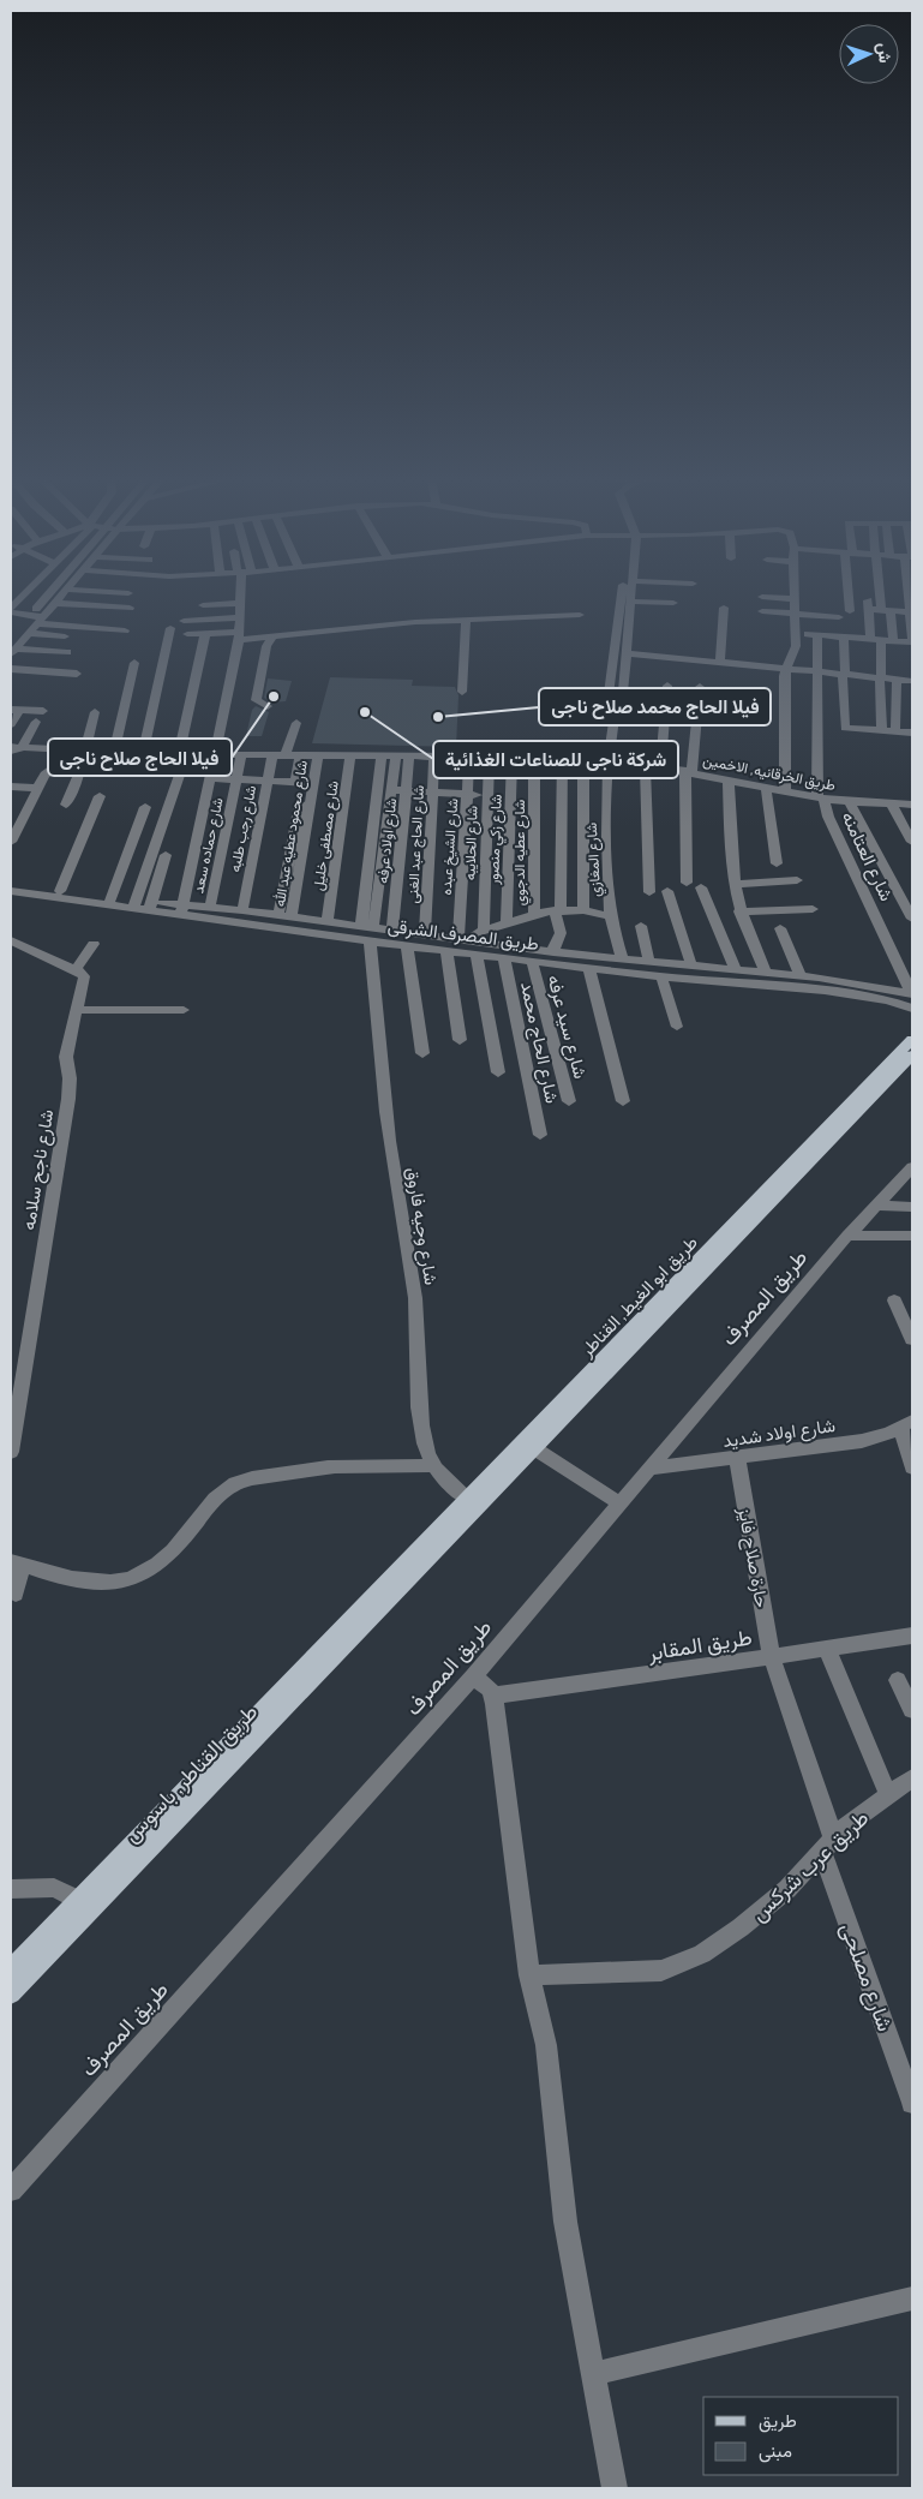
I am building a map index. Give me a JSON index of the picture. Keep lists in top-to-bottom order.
{
  "streets": {
    "main road": ["طريق ابو الغيط, القناطر", "طريق القناطر, باسوس"],
    "street": [
      "طريق الخرقانيه, الاخمين",
      "شارع رجب طلبه",
      "شارع محمود عطيه عبد الله",
      "شارع مصطفى خليل",
      "شارع زكي منصور",
      "شارع اولاد عرفه",
      "شارع الحلايبه",
      "شارع الحاج عبد الغنى",
      "شارع حماده سعد",
      "شارع الشيخ عبده",
      "شارع عطيه الدجوي",
      "شارع العتامنه",
      "شارع المغازي",
      "طريق المصرف الشرقى",
      "شارع سيد عرفه",
      "شارع الحاج محمد",
      "شارع ناجح سلامه",
      "شارع وجيه فاروق",
      "طريق المصرف",
      "شارع اولاد شديد",
      "حارة صلاح فايز",
      "طريق المقابر",
      "طريق عرب شركس",
      "شارع مصلحى"
    ]
  },
  "crossings": [
    ["طريق الخرقانيه, الاخمين", "شارع رجب طلبه"],
    ["طريق الخرقانيه, الاخمين", "شارع محمود عطيه عبد الله"],
    ["طريق الخرقانيه, الاخمين", "شارع مصطفى خليل"],
    ["طريق الخرقانيه, الاخمين", "شارع زكي منصور"],
    ["طريق الخرقانيه, الاخمين", "شارع اولاد عرفه"],
    ["طريق الخرقانيه, الاخمين", "شارع الحلايبه"],
    ["طريق الخرقانيه, الاخمين", "شارع الحاج عبد الغنى"],
    ["طريق الخرقانيه, الاخمين", "شارع حماده سعد"],
    ["طريق الخرقانيه, الاخمين", "شارع الشيخ عبده"],
    ["طريق الخرقانيه, الاخمين", "شارع عطيه الدجوي"],
    ["طريق الخرقانيه, الاخمين", "شارع العتامنه"],
    ["طريق الخرقانيه, الاخمين", "شارع المغازي"],
    ["شارع رجب طلبه", "شارع مصطفى خليل"],
    ["شارع رجب طلبه", "طريق المصرف الشرقى"],
    ["شارع محمود عطيه عبد الله", "شارع مصطفى خليل"],
    ["شارع محمود عطيه عبد الله", "طريق المصرف الشرقى"],
    ["شارع مصطفى خليل", "شارع حماده سعد"],
    ["شارع مصطفى خليل", "طريق المصرف الشرقى"],
    ["شارع اولاد عرفه", "طريق المصرف الشرقى"],
    ["شارع الحاج عبد الغنى", "طريق المصرف الشرقى"],
    ["شارع حماده سعد", "طريق المصرف الشرقى"],
    ["شارع الشيخ عبده", "طريق المصرف الشرقى"],
    ["شارع العتامنه", "طريق المصرف الشرقى"],
    ["شارع المغازي", "طريق المصرف الشرقى"],
    ["طريق المصرف الشرقى", "شارع سيد عرفه"],
    ["طريق المصرف الشرقى", "شارع الحاج محمد"],
    ["طريق المصرف الشرقى", "شارع وجيه فاروق"],
    ["شارع وجيه فاروق", "طريق ابو الغيط, القناطر"],
    ["طريق ابو الغيط, القناطر", "طريق القناطر, باسوس"],
    ["طريق المصرف", "شارع اولاد شديد"],
    ["شارع اولاد شديد", "حارة صلاح فايز"],
    ["حارة صلاح فايز", "طريق المقابر"],
    ["حارة صلاح فايز", "طريق عرب شركس"],
    ["حارة صلاح فايز", "شارع مصلحى"],
    ["طريق عرب شركس", "شارع مصلحى"]
  ],
  "places": ["فيلا الحاج صلاح ناجى", "شركة ناجى للصناعات الغذائية", "فيلا الحاج محمد صلاح ناجى"],
  "legend": ["طريق", "مبنى"],
  "north": "right"
}
